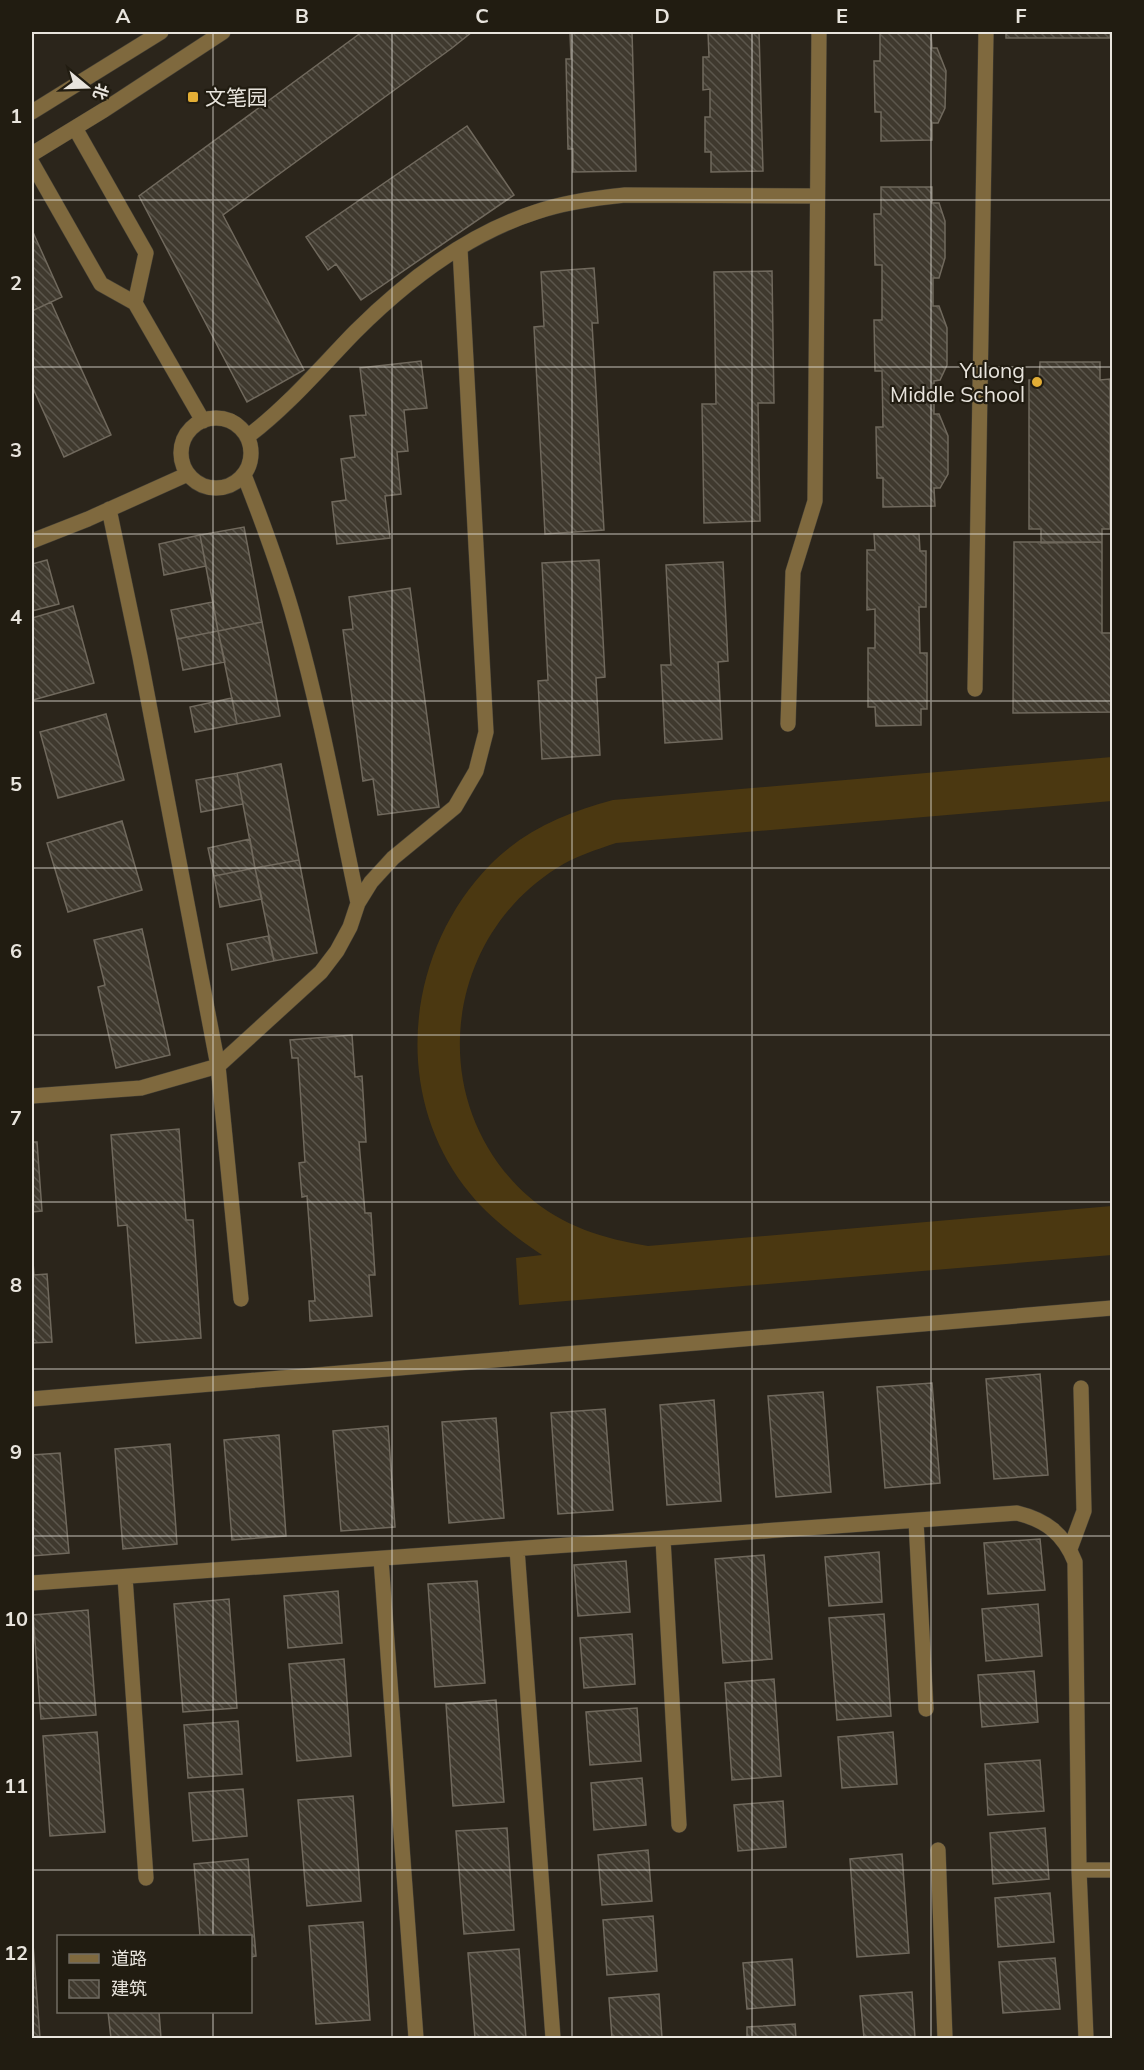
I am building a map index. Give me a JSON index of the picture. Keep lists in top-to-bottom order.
{
  "places": {
    "transit": ["文笔园"],
    "other": ["Yulong Middle School"]
  },
  "legend": ["道路", "建筑"],
  "north": "right",
  "grid": {
    "columns": [
      "A",
      "B",
      "C",
      "D",
      "E",
      "F"
    ],
    "rows": [
      "1",
      "2",
      "3",
      "4",
      "5",
      "6",
      "7",
      "8",
      "9",
      "10",
      "11",
      "12"
    ]
  }
}
